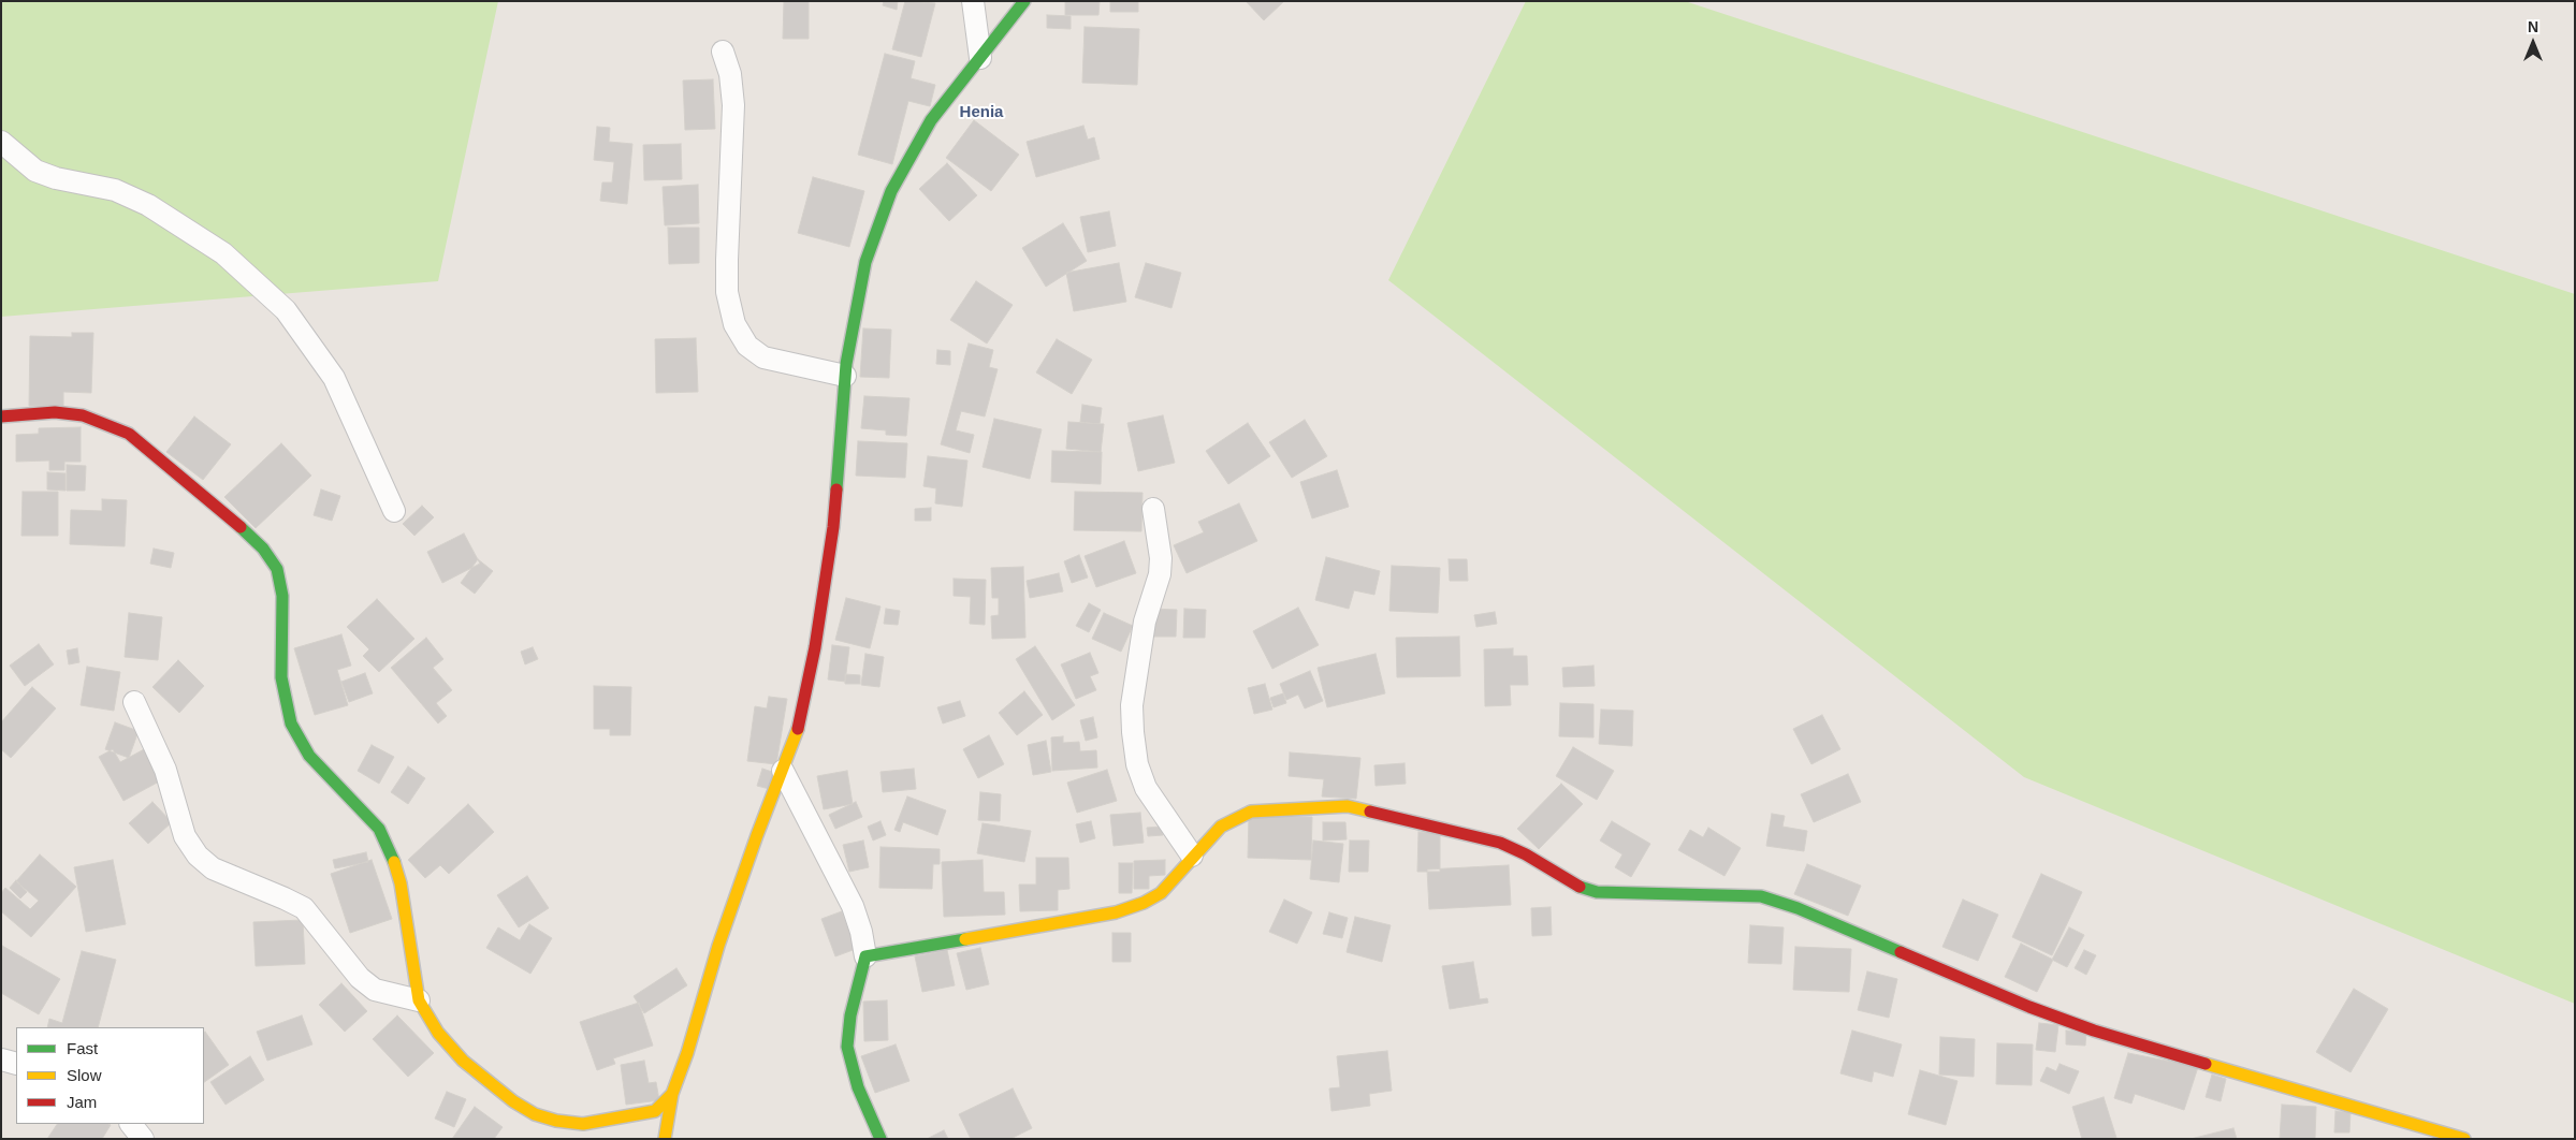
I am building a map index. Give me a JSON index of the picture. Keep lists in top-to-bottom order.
{
  "districts": ["Henia"],
  "legend": ["Fast", "Slow", "Jam"],
  "north": "top"
}
